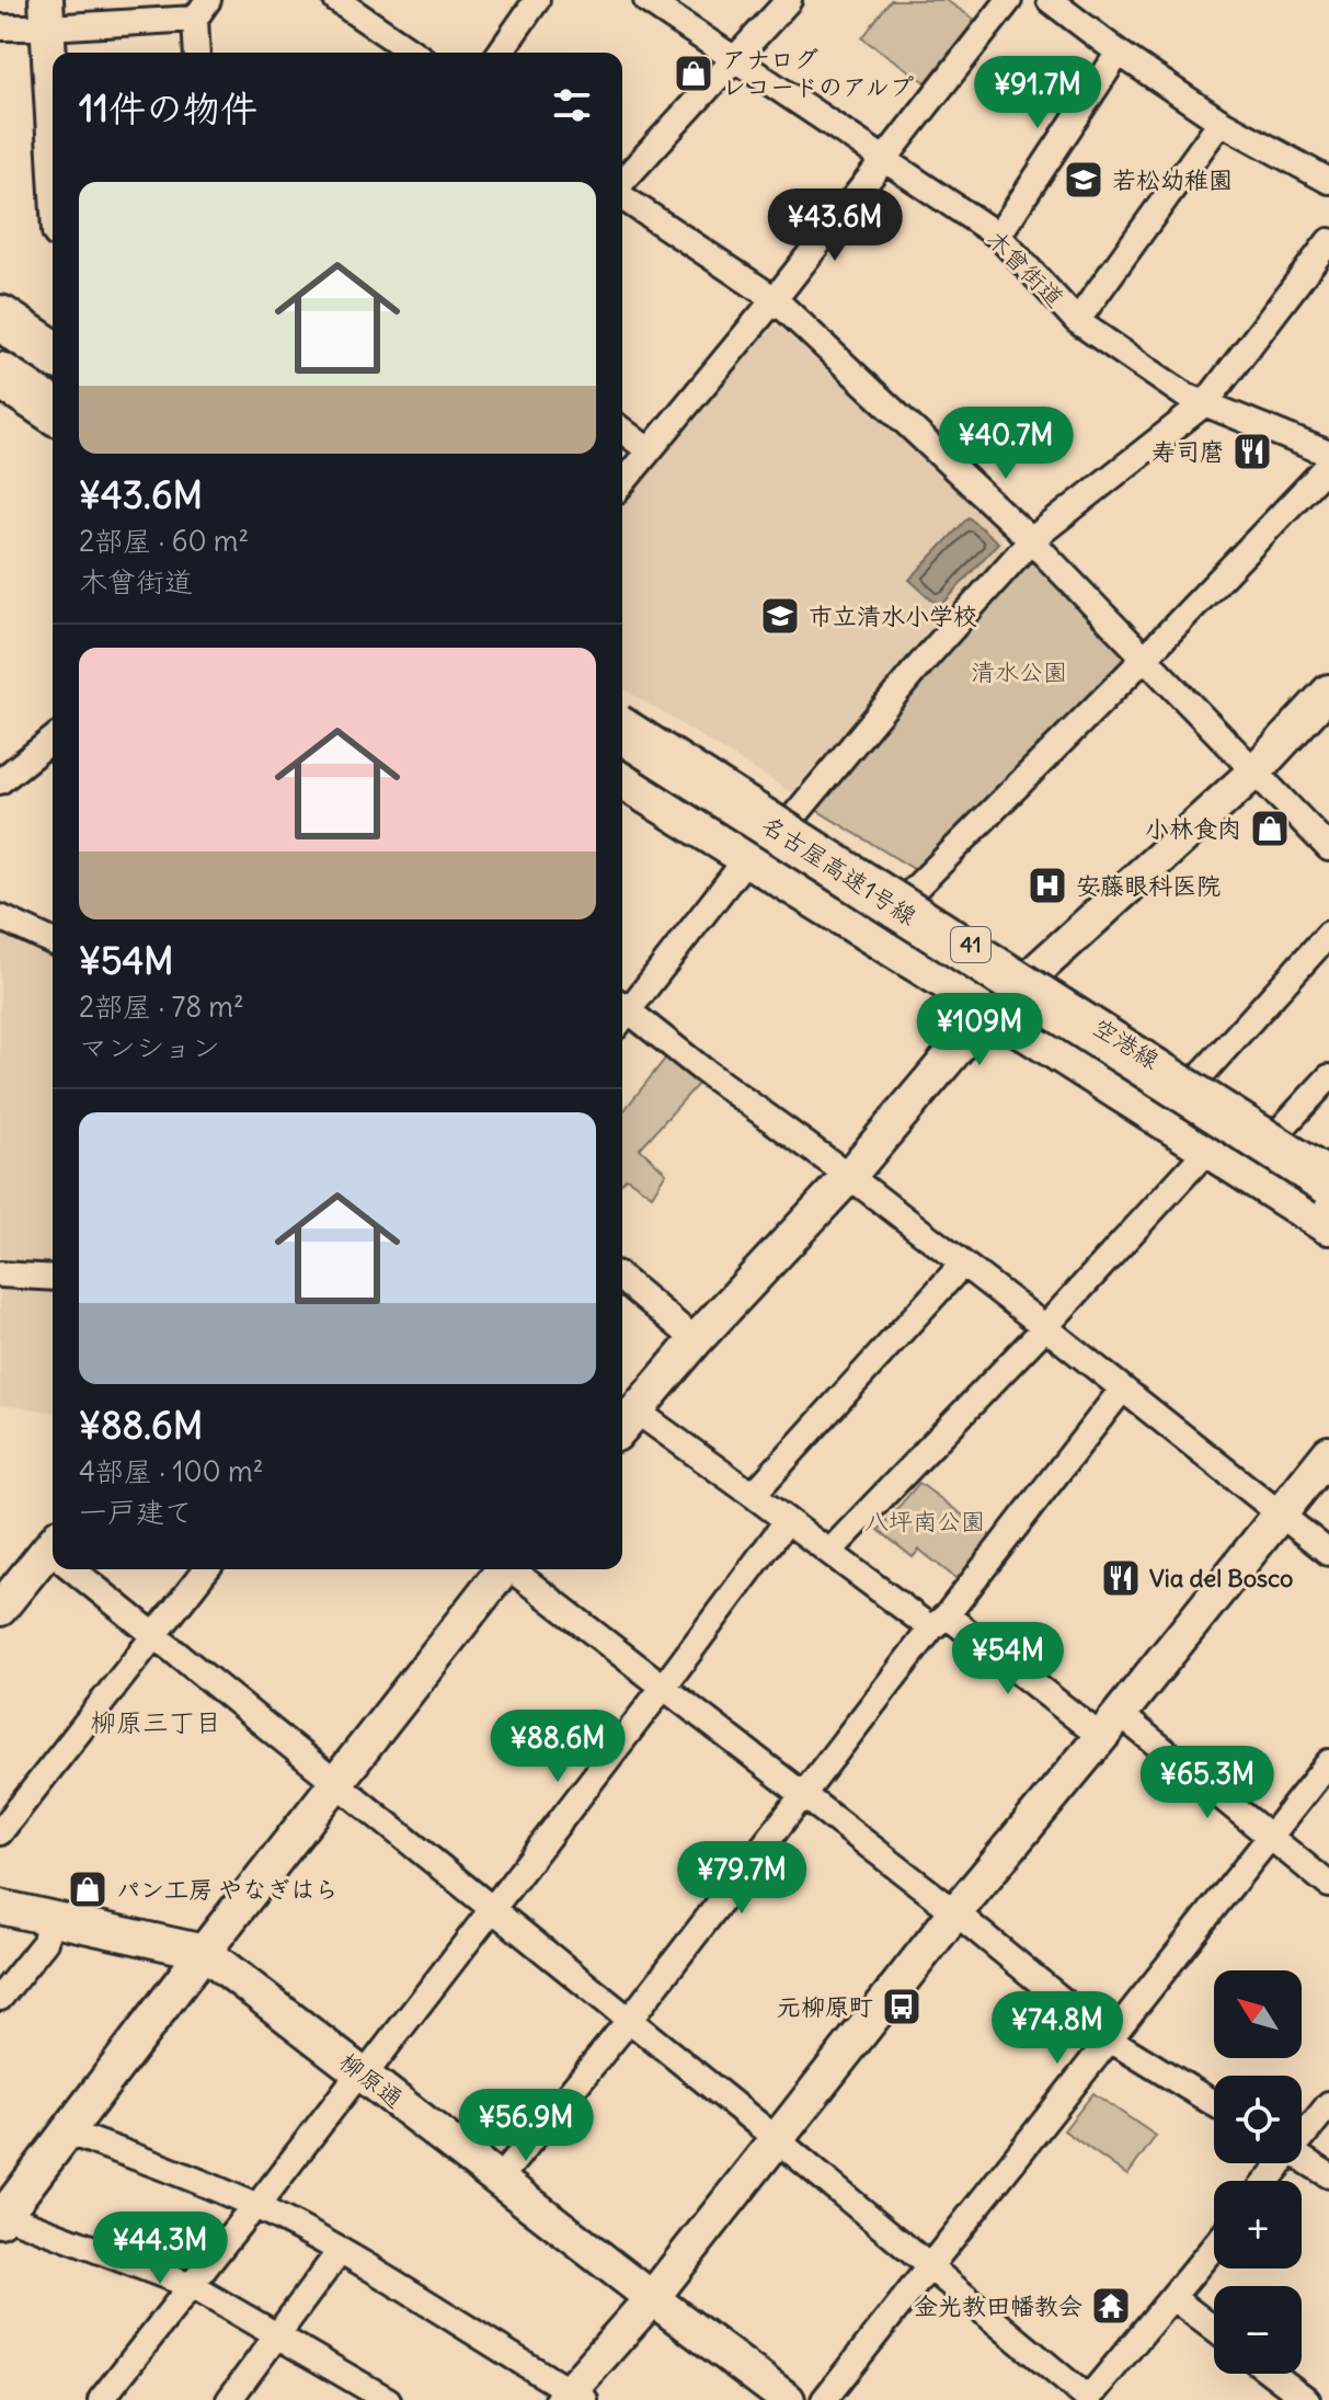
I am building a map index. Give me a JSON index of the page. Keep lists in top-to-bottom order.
{
  "streets": {
    "highway": ["名古屋高速1号線", "41", "空港線"],
    "street": ["木曾街道", "柳原通"]
  },
  "districts": ["柳原三丁目"],
  "parks": ["清水公園", "八坪南公園"],
  "places": {
    "shop": ["アナログ レコードのアルプ", "小林食肉", "パン工房 やなぎはら"],
    "school or university": ["若松幼稚園", "市立清水小学校"],
    "restaurant": ["寿司麿", "Via del Bosco"],
    "hospital": ["安藤眼科医院"],
    "bus stop": ["元柳原町"],
    "temple": ["金光教田幡教会"]
  },
  "north": "top left",
  "page": {
    "heading": "11件の物件",
    "price": [
      "¥91.7M",
      "¥43.6M",
      "¥40.7M",
      "¥109M",
      "¥54M",
      "¥88.6M",
      "¥65.3M",
      "¥79.7M",
      "¥74.8M",
      "¥56.9M",
      "¥44.3M"
    ],
    "list": [
      {
        "name": "¥43.6M",
        "note": "2部屋 · 60 m² · 木曾街道"
      },
      {
        "name": "¥54M",
        "note": "2部屋 · 78 m² · マンション"
      },
      {
        "name": "¥88.6M",
        "note": "4部屋 · 100 m² · 一戸建て"
      }
    ],
    "map_buttons": ["+", "−"]
  }
}
